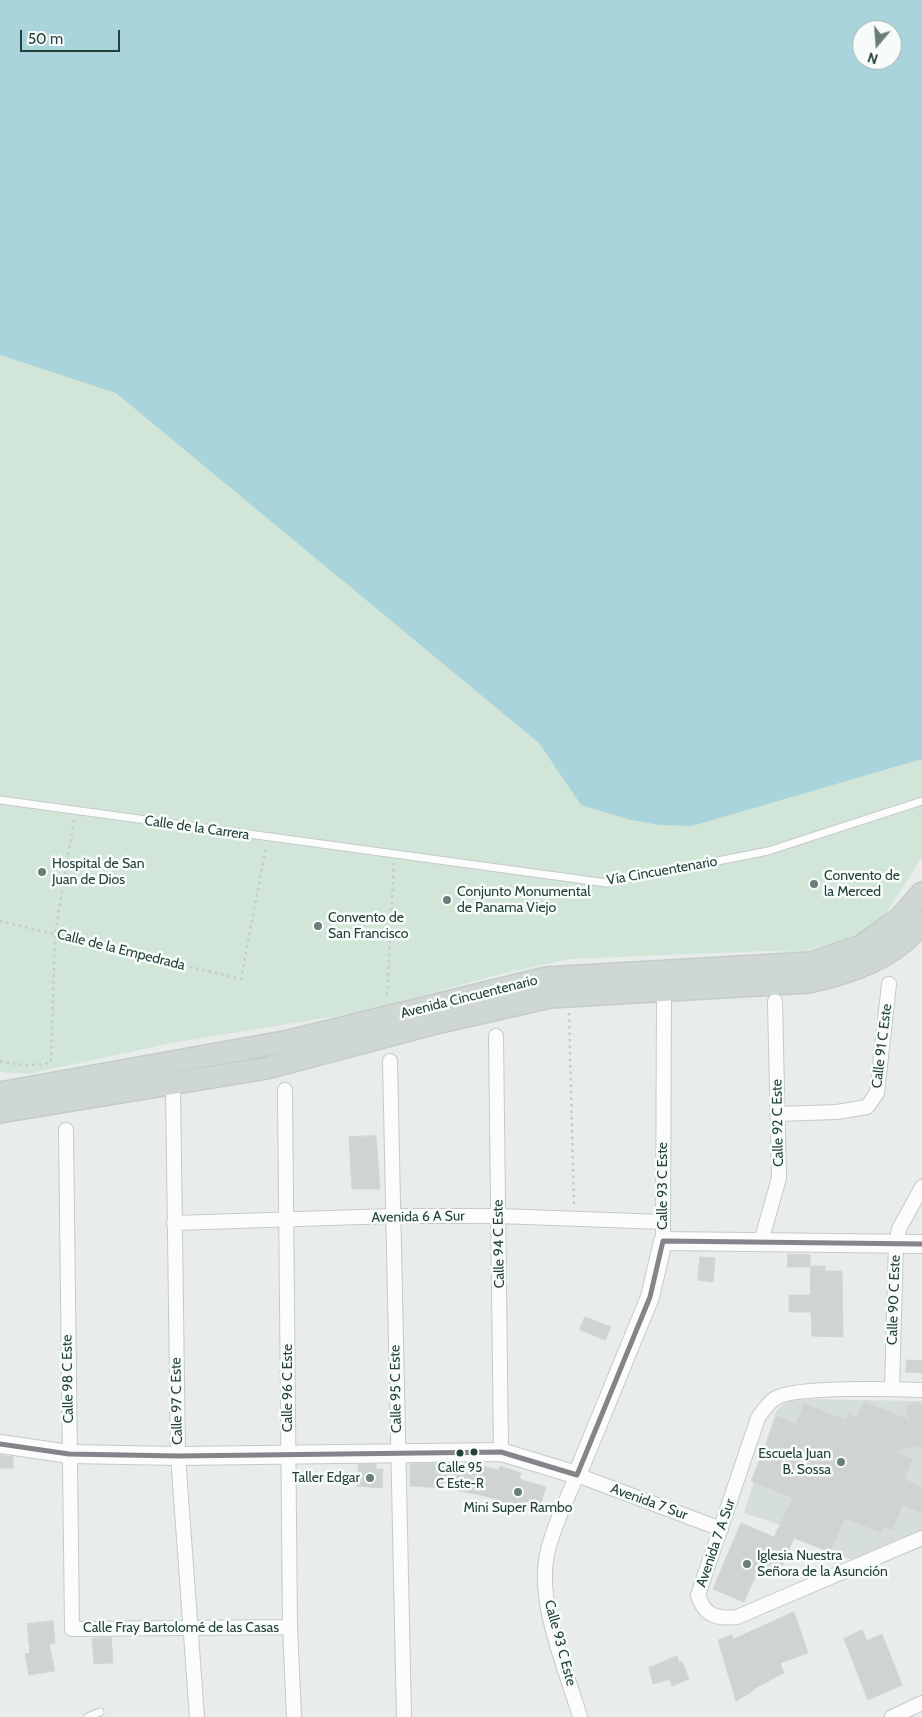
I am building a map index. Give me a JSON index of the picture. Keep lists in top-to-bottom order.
{
  "streets": {
    "main road": ["Avenida Cincuentenario"],
    "street": [
      "Calle 91 C Este",
      "Calle 92 C Este",
      "Calle 93 C Este",
      "Avenida 6 A Sur",
      "Calle 94 C Este",
      "Calle 90 C Este",
      "Calle 98 C Este",
      "Calle 96 C Este",
      "Calle 95 C Este",
      "Calle 97 C Este",
      "Avenida 7 Sur",
      "Avenida 7 A Sur",
      "Calle Fray Bartolomé de las Casas"
    ],
    "lane": ["Calle de la Carrera", "Vía Cincuentenario"],
    "path": ["Calle de la Empedrada"]
  },
  "crossings": [
    ["Calle de la Carrera", "Vía Cincuentenario"],
    ["Calle de la Carrera", "Calle de la Empedrada"],
    ["Avenida Cincuentenario", "Calle 93 C Este"],
    ["Avenida Cincuentenario", "Calle 97 C Este"],
    ["Calle 91 C Este", "Calle 92 C Este"],
    ["Calle 93 C Este", "Avenida 6 A Sur"],
    ["Calle 93 C Este", "Avenida 7 Sur"],
    ["Avenida 6 A Sur", "Calle 94 C Este"],
    ["Avenida 6 A Sur", "Calle 96 C Este"],
    ["Avenida 6 A Sur", "Calle 95 C Este"],
    ["Avenida 6 A Sur", "Calle 97 C Este"],
    ["Calle 90 C Este", "Avenida 7 A Sur"],
    ["Calle 98 C Este", "Calle Fray Bartolomé de las Casas"],
    ["Calle 96 C Este", "Calle Fray Bartolomé de las Casas"],
    ["Calle 97 C Este", "Calle Fray Bartolomé de las Casas"],
    ["Avenida 7 Sur", "Avenida 7 A Sur"]
  ],
  "places": [
    "Hospital de San Juan de Dios",
    "Convento de la Merced",
    "Conjunto Monumental de Panama Viejo",
    "Convento de San Francisco",
    "Calle 95 C Este-R",
    "Escuela Juan B. Sossa",
    "Taller Edgar",
    "Mini Super Rambo",
    "Iglesia Nuestra Señora de la Asunción"
  ],
  "scale_bar": "50 m",
  "north": "bottom"
}
